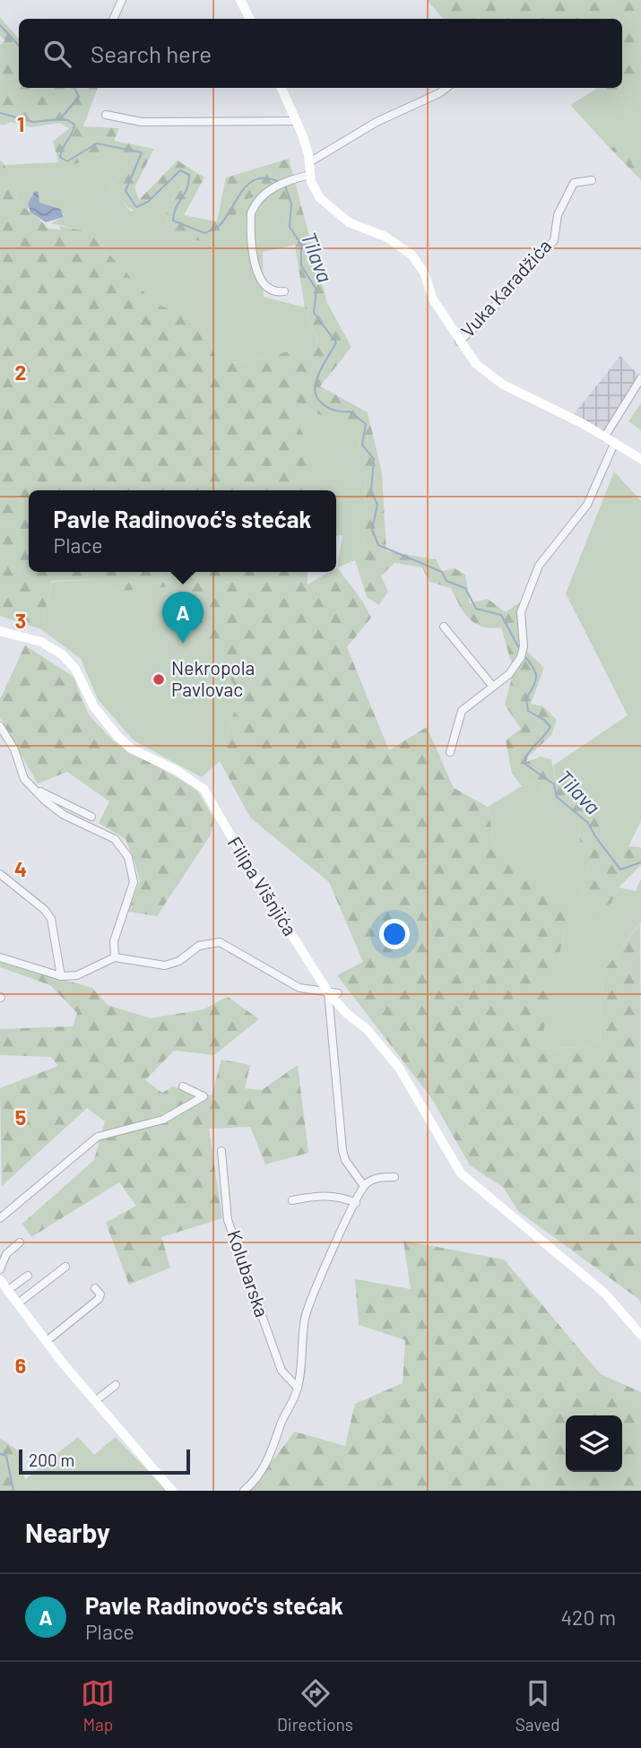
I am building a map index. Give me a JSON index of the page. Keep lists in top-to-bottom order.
{
  "streets": {
    "main road": ["Vuka Karadžića", "Filipa Višnjića"],
    "street": ["Kolubarska"]
  },
  "water": ["Tilava"],
  "places": ["Nekropola Pavlovac"],
  "scale_bar": "200 m",
  "page": {
    "search": "Search here",
    "popup": ["Pavle Radinovoć's stećak", "Place"],
    "pins": "A",
    "scale": "200 m",
    "heading": "Nearby",
    "list": [
      {
        "mark": "A",
        "name": "Pavle Radinovoć's stećak",
        "note": "Place",
        "value": "420 m"
      }
    ],
    "nav": ["Map", "Directions", "Saved"]
  },
  "grid": {
    "rows": [
      "1",
      "2",
      "3",
      "4",
      "5",
      "6"
    ]
  }
}
